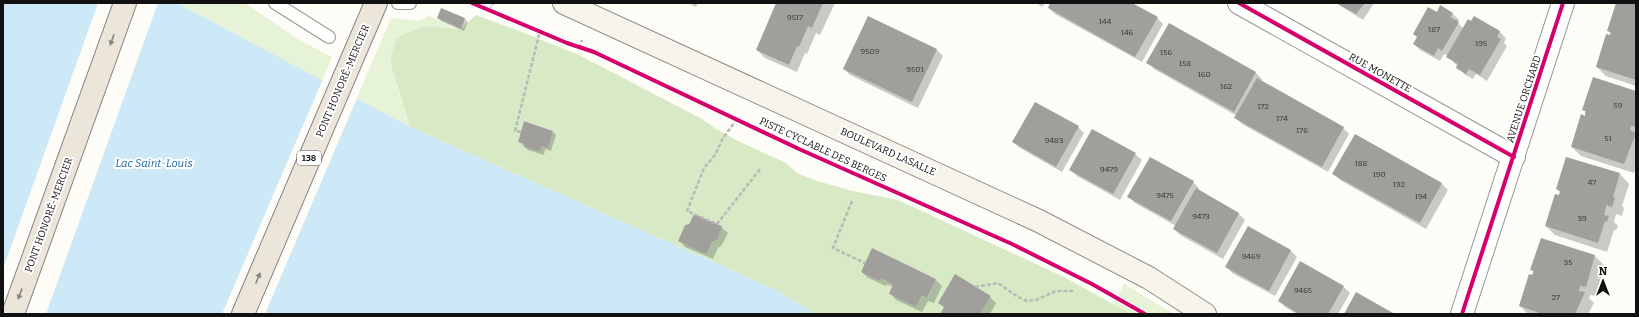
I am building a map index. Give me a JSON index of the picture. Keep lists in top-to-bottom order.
{
  "streets": {
    "highway": ["PONT HONORÉ-MERCIER", "138"],
    "main road": ["BOULEVARD LASALLE"],
    "street": ["RUE MONETTE", "AVENUE ORCHARD"],
    "cycle path": ["PISTE CYCLABLE DES BERGES"]
  },
  "crossings": [
    ["RUE MONETTE", "AVENUE ORCHARD"]
  ],
  "water": ["Lac Saint-Louis"],
  "house_numbers": [
    "9517",
    "144",
    "187",
    "146",
    "195",
    "9509",
    "156",
    "158",
    "9501",
    "160",
    "162",
    "59",
    "172",
    "174",
    "176",
    "51",
    "9483",
    "188",
    "9479",
    "190",
    "47",
    "192",
    "9475",
    "194",
    "9473",
    "39",
    "9469",
    "35",
    "9465",
    "27"
  ],
  "north": "top"
}
